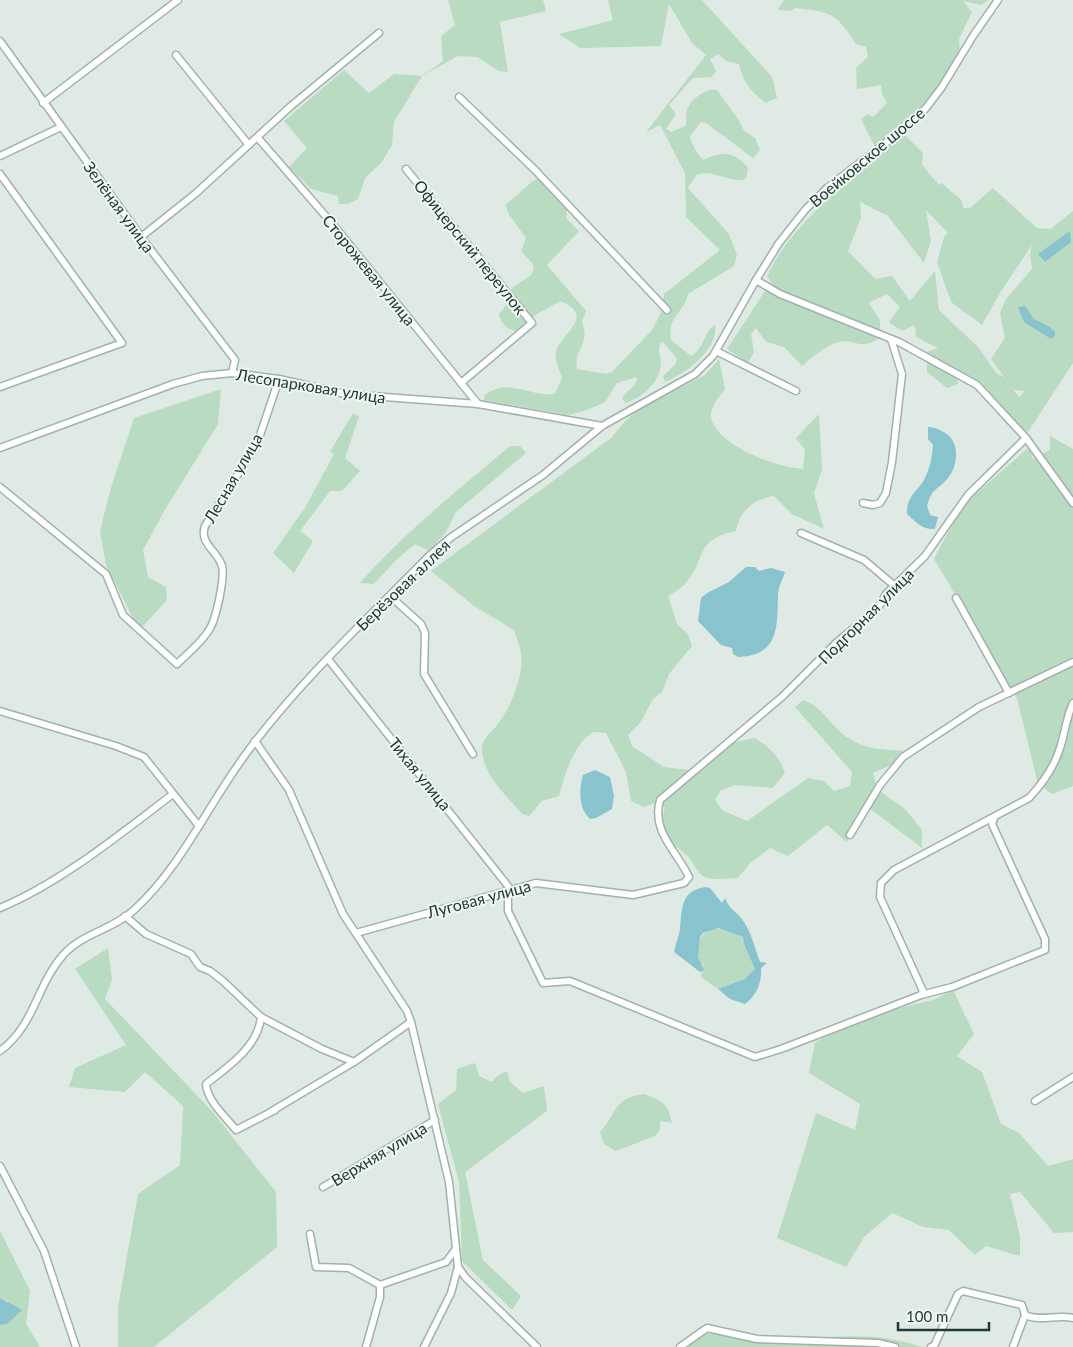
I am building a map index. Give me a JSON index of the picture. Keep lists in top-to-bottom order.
{
  "streets": {
    "street": [
      "Воейковское шоссе",
      "Зелёная улица",
      "Офицерский переулок",
      "Сторожевая улица",
      "Лесопарковая улица",
      "Лесная улица",
      "Берёзовая аллея",
      "Подгорная улица",
      "Тихая улица",
      "Луговая улица",
      "Верхняя улица"
    ]
  },
  "crossings": [
    ["Воейковское шоссе", "Лесопарковая улица"],
    ["Воейковское шоссе", "Берёзовая аллея"],
    ["Зелёная улица", "Лесопарковая улица"],
    ["Офицерский переулок", "Сторожевая улица"],
    ["Сторожевая улица", "Лесопарковая улица"],
    ["Лесопарковая улица", "Лесная улица"],
    ["Лесопарковая улица", "Берёзовая аллея"],
    ["Берёзовая аллея", "Тихая улица"],
    ["Подгорная улица", "Луговая улица"],
    ["Тихая улица", "Луговая улица"]
  ],
  "scale_bar": "100 m"
}
